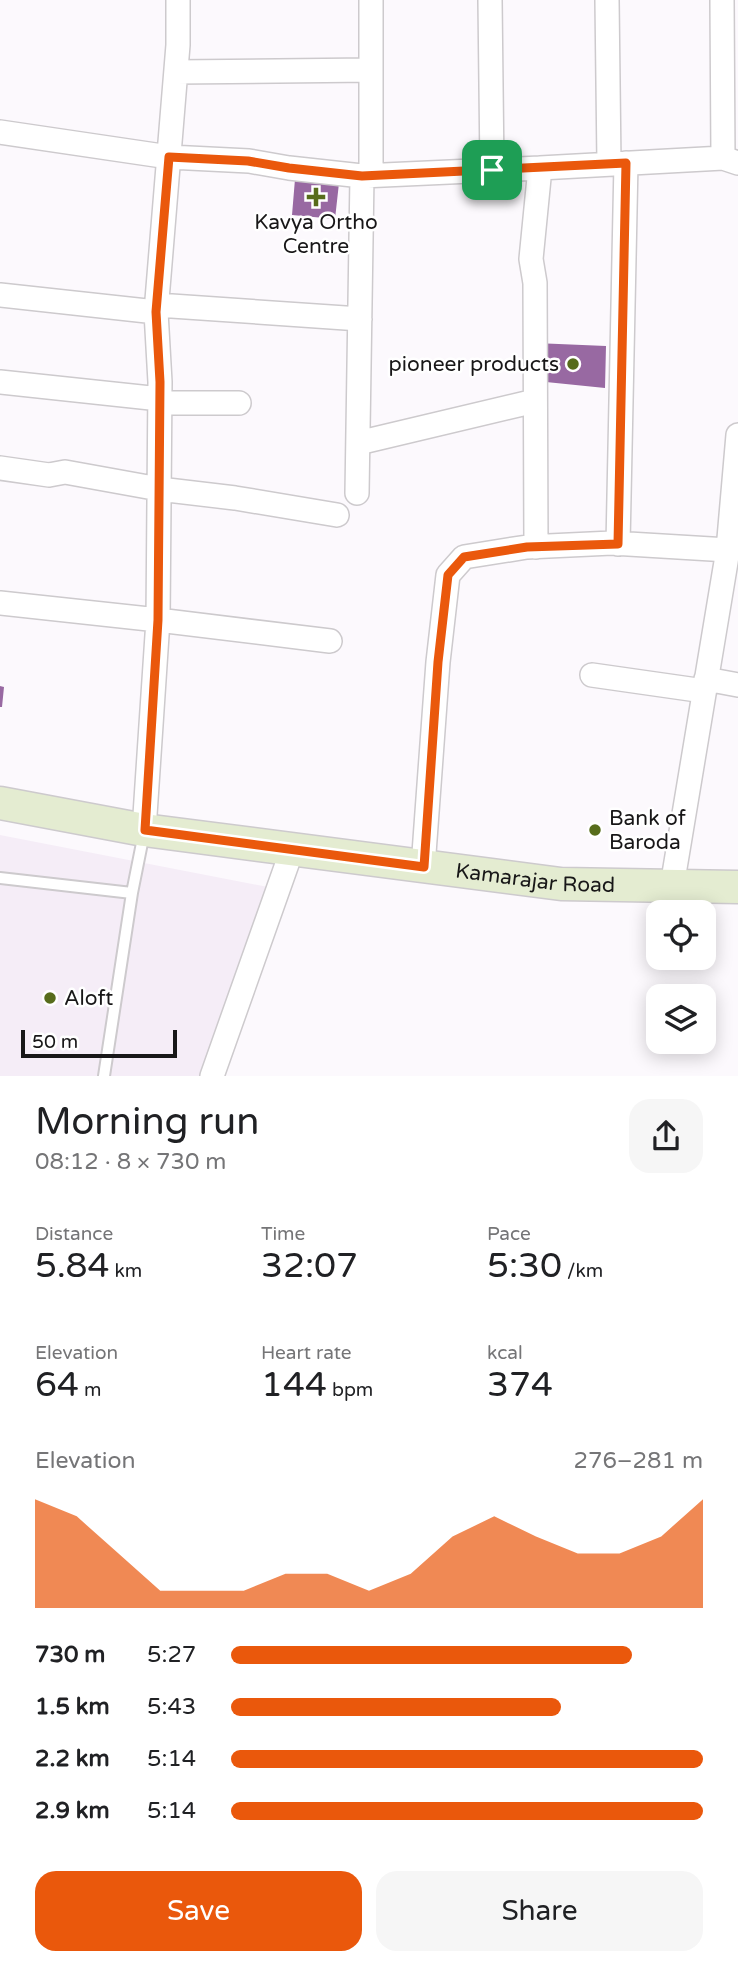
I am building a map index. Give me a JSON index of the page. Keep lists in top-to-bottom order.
{
  "streets": {
    "main road": ["Kamarajar Road"]
  },
  "places": {
    "health": ["Kavya Ortho Centre"],
    "other": ["pioneer products", "Bank of Baroda", "Aloft"]
  },
  "scale_bar": "50 m",
  "page": {
    "scale": "50 m",
    "heading": ["Morning run", "08:12 · 8 × 730 m"],
    "stats": [
      ["Distance", "5.84 km"],
      ["Time", "32:07"],
      ["Pace", "5:30 /km"],
      ["Elevation", "64 m"],
      ["Heart rate", "144 bpm"],
      ["kcal", "374"]
    ],
    "chart": ["Elevation", "276–281 m"],
    "list": [
      {
        "name": "730 m",
        "note": "5:27"
      },
      {
        "name": "1.5 km",
        "note": "5:43"
      },
      {
        "name": "2.2 km",
        "note": "5:14"
      },
      {
        "name": "2.9 km",
        "note": "5:14"
      }
    ],
    "buttons": ["Save", "Share"]
  }
}
